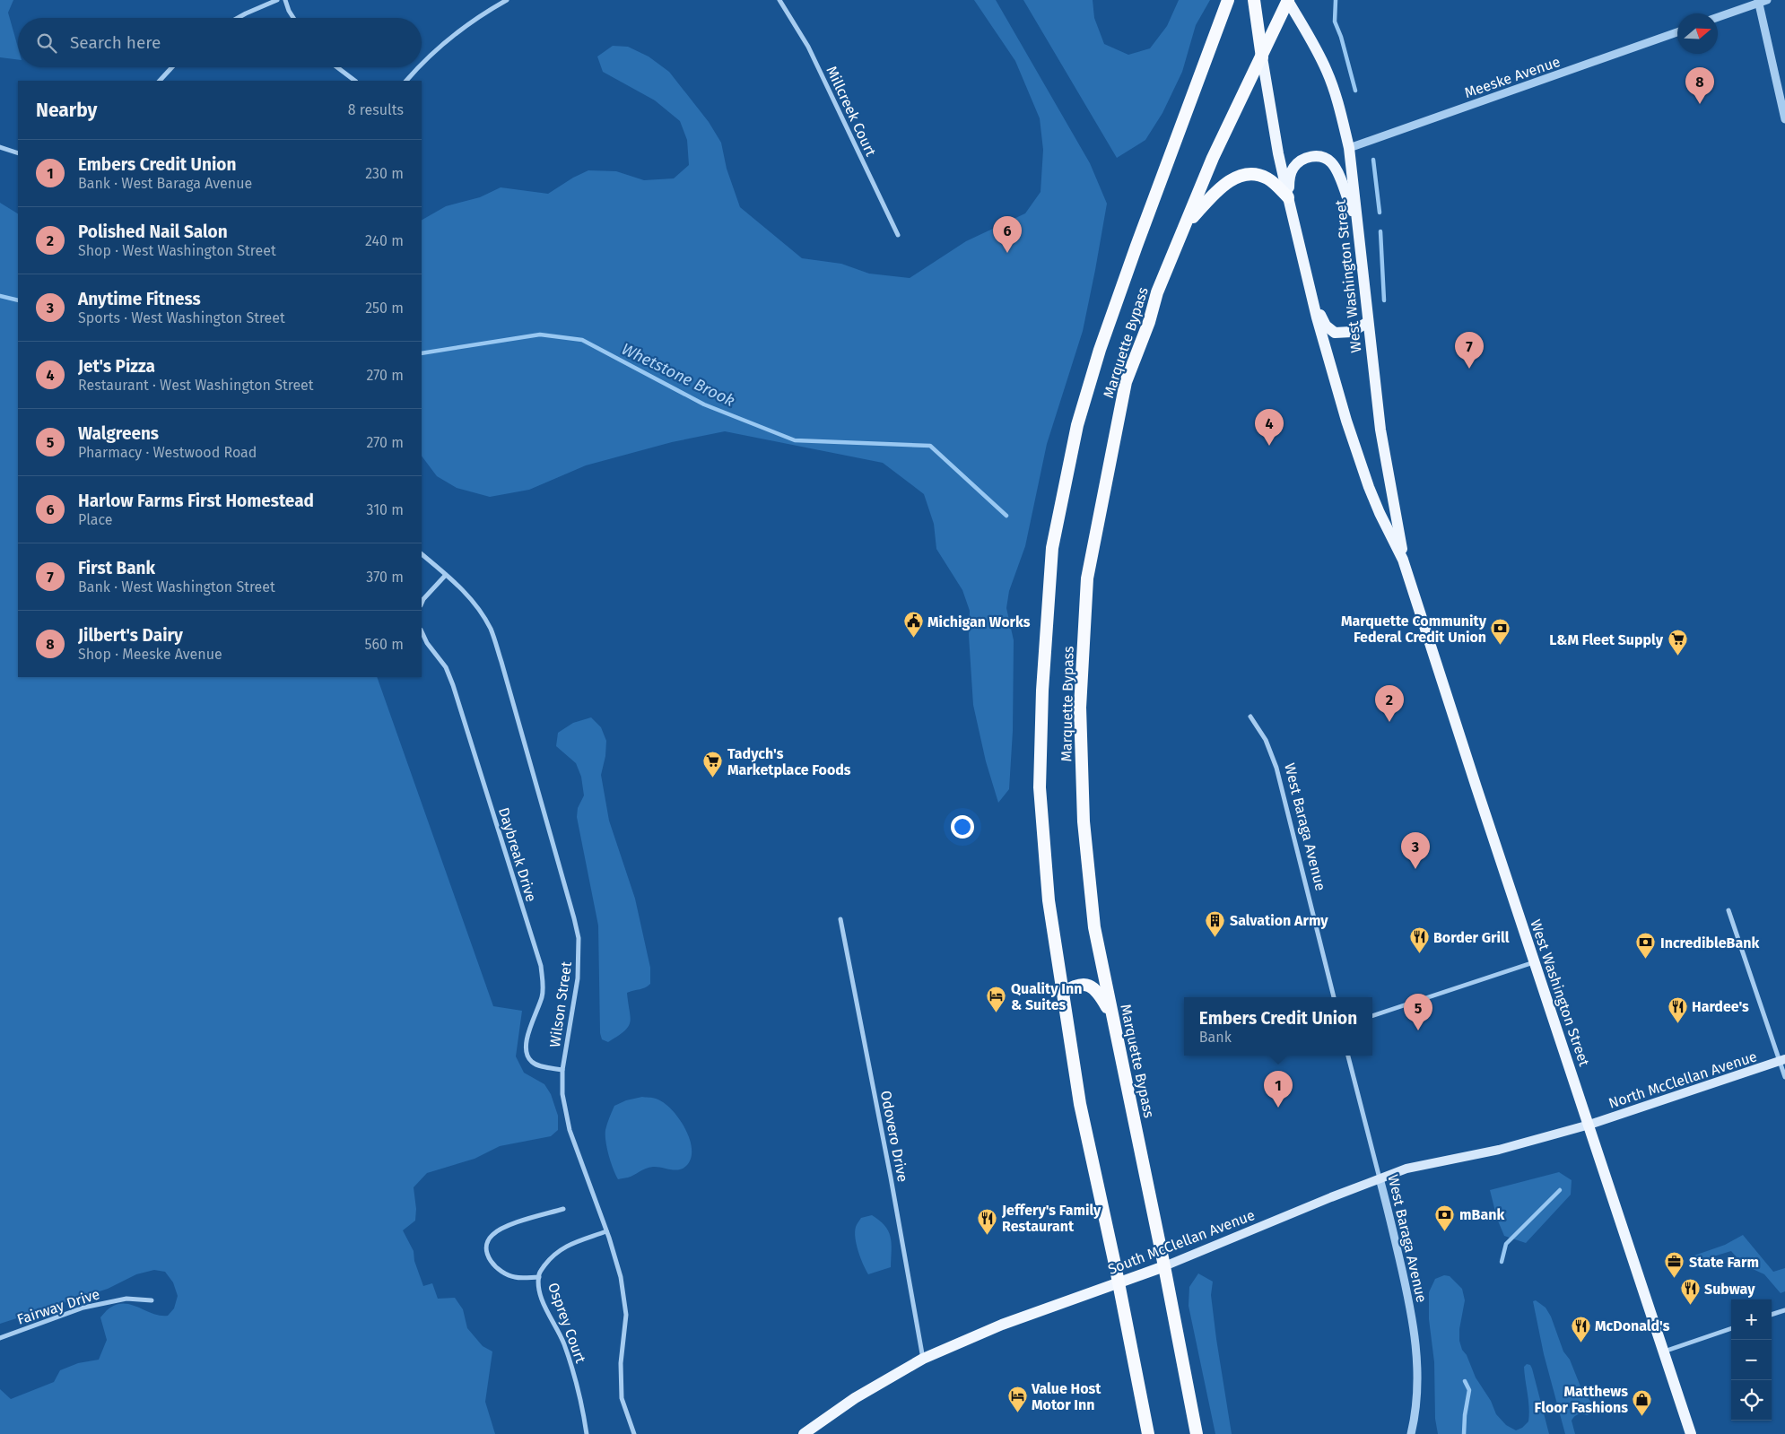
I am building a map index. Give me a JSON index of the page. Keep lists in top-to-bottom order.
{
  "streets": {
    "highway": ["Marquette Bypass"],
    "main road": ["West Washington Street", "North McClellan Avenue", "South McClellan Avenue"],
    "street": [
      "Meeske Avenue",
      "Millcreek Court",
      "West Baraga Avenue",
      "Daybreak Drive",
      "Wilson Street",
      "Odovero Drive",
      "Fairway Drive",
      "Osprey Court"
    ]
  },
  "crossings": [
    ["Meeske Avenue", "West Washington Street"],
    ["West Washington Street", "Marquette Bypass"],
    ["West Washington Street", "North McClellan Avenue"],
    ["West Washington Street", "South McClellan Avenue"],
    ["Marquette Bypass", "South McClellan Avenue"],
    ["West Baraga Avenue", "South McClellan Avenue"],
    ["Daybreak Drive", "Wilson Street"],
    ["Wilson Street", "Osprey Court"],
    ["North McClellan Avenue", "South McClellan Avenue"],
    ["Odovero Drive", "South McClellan Avenue"]
  ],
  "water": ["Whetstone Brook"],
  "places": {
    "public building": ["Michigan Works"],
    "bank": ["Marquette Community Federal Credit Union", "IncredibleBank", "mBank"],
    "supermarket": ["L&M Fleet Supply", "Tadych's Marketplace Foods"],
    "building": ["Salvation Army"],
    "restaurant": [
      "Border Grill",
      "Hardee's",
      "Jeffery's Family Restaurant",
      "Subway",
      "McDonald's"
    ],
    "hotel": ["Quality Inn & Suites", "Value Host Motor Inn"],
    "office": ["State Farm"],
    "shop": ["Matthews Floor Fashions"]
  },
  "north": "right",
  "page": {
    "search": "Search here",
    "pins": [
      "8",
      "6",
      "7",
      "4",
      "2",
      "3",
      "5",
      "1"
    ],
    "heading": ["Nearby", "8 results"],
    "list": [
      {
        "mark": "1",
        "name": "Embers Credit Union",
        "note": "Bank · West Baraga Avenue",
        "value": "230 m"
      },
      {
        "mark": "2",
        "name": "Polished Nail Salon",
        "note": "Shop · West Washington Street",
        "value": "240 m"
      },
      {
        "mark": "3",
        "name": "Anytime Fitness",
        "note": "Sports · West Washington Street",
        "value": "250 m"
      },
      {
        "mark": "4",
        "name": "Jet's Pizza",
        "note": "Restaurant · West Washington Street",
        "value": "270 m"
      },
      {
        "mark": "5",
        "name": "Walgreens",
        "note": "Pharmacy · Westwood Road",
        "value": "270 m"
      },
      {
        "mark": "6",
        "name": "Harlow Farms First Homestead",
        "note": "Place",
        "value": "310 m"
      },
      {
        "mark": "7",
        "name": "First Bank",
        "note": "Bank · West Washington Street",
        "value": "370 m"
      },
      {
        "mark": "8",
        "name": "Jilbert's Dairy",
        "note": "Shop · Meeske Avenue",
        "value": "560 m"
      }
    ],
    "popup": ["Embers Credit Union", "Bank"],
    "map_buttons": ["+", "−"]
  }
}
